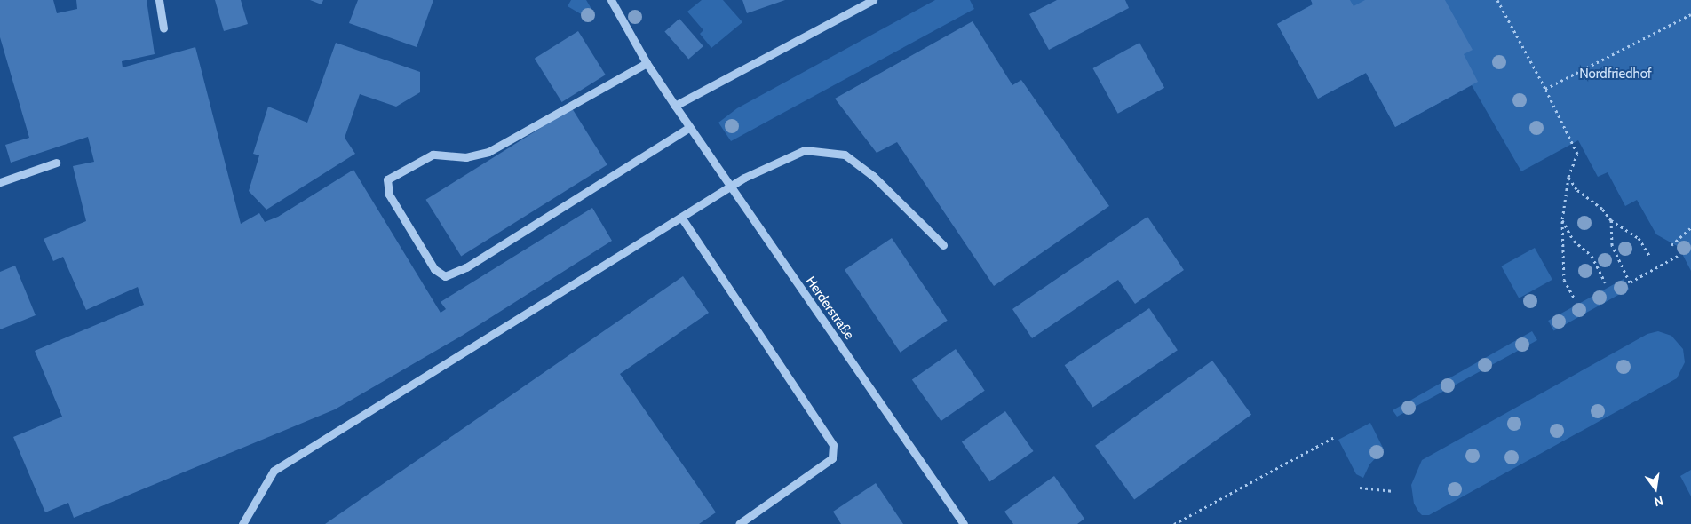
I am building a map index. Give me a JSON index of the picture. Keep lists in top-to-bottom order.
{
  "streets": {
    "street": ["Herderstraße"]
  },
  "parks": ["Nordfriedhof"],
  "north": "bottom"
}
